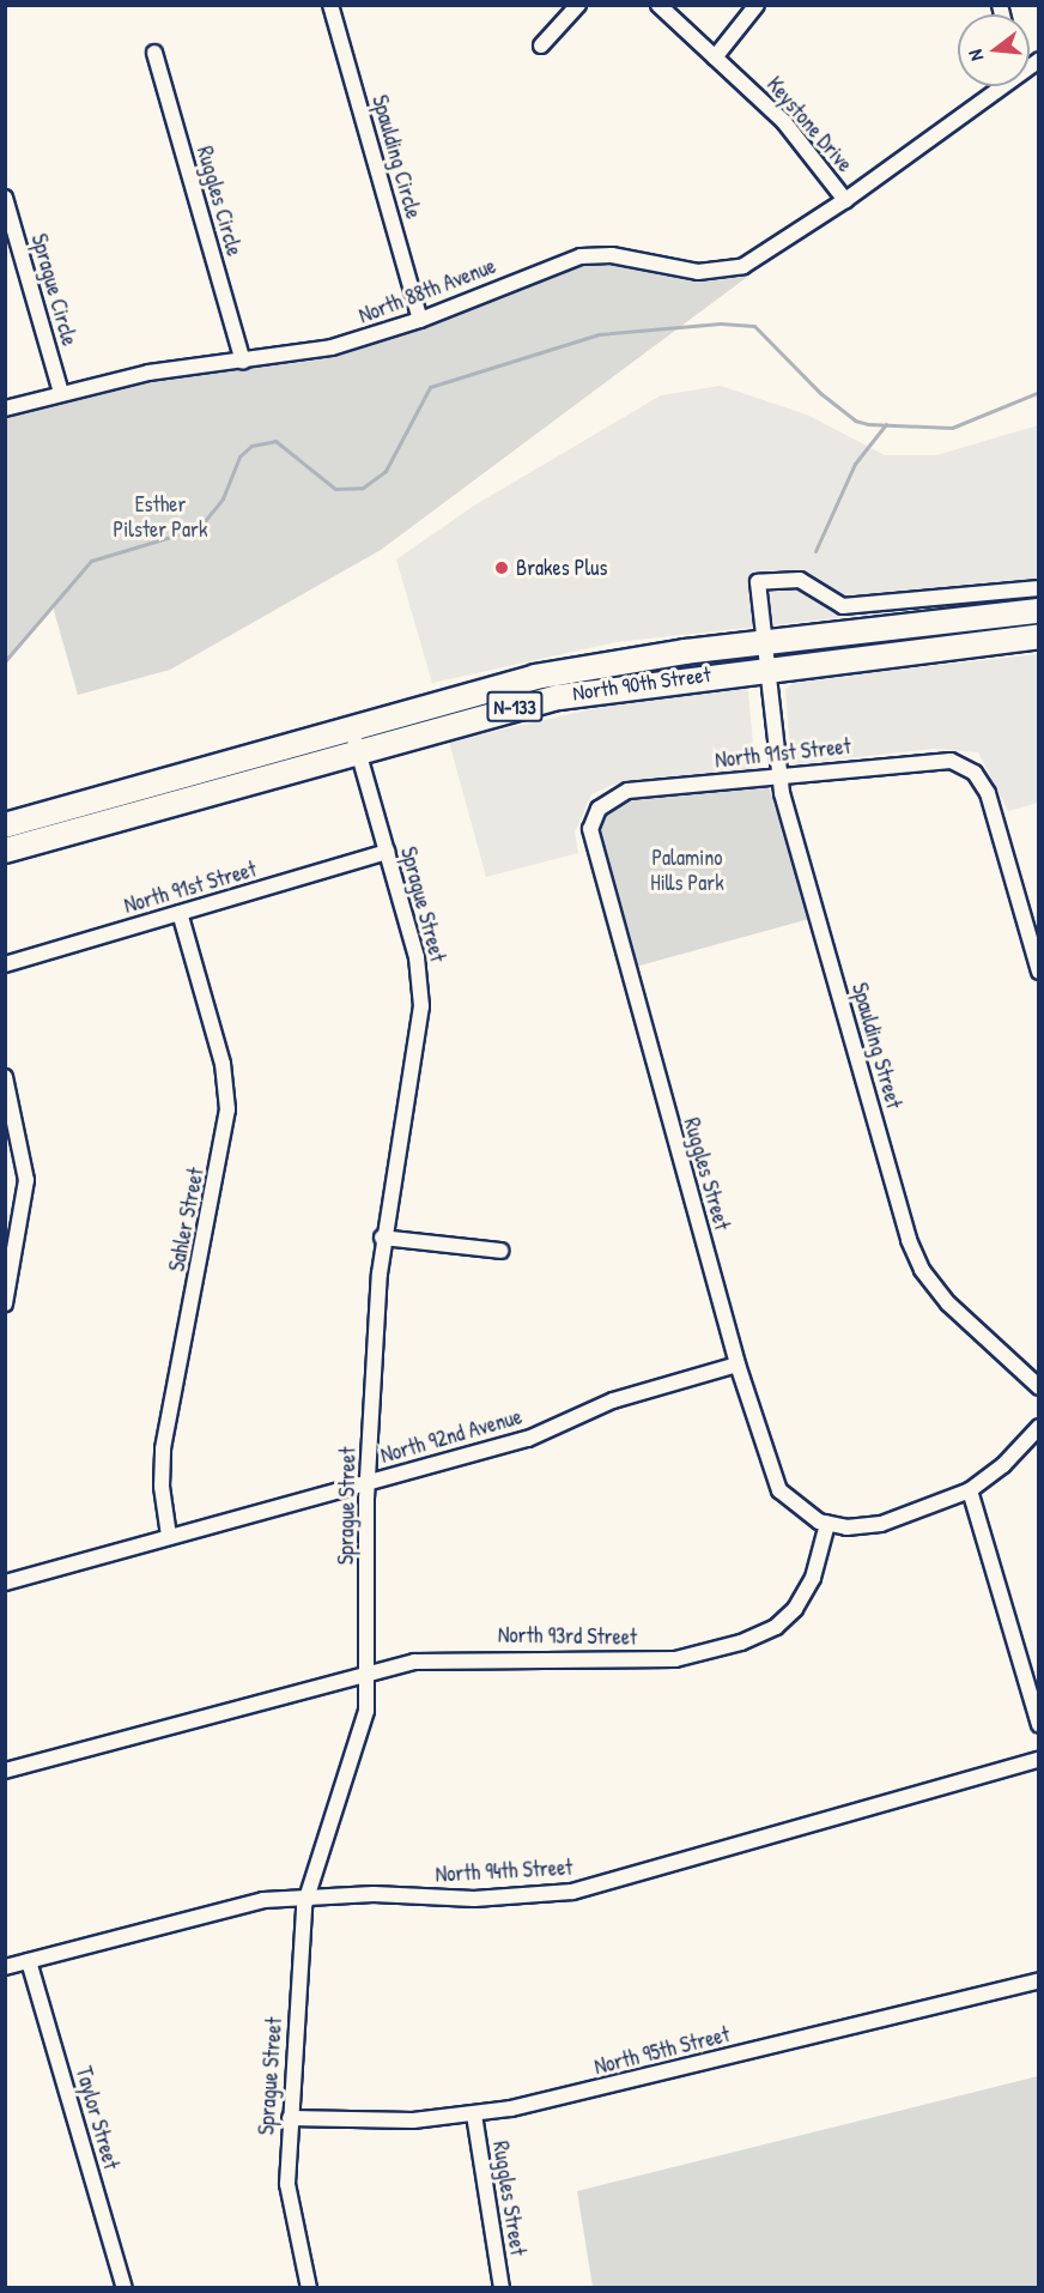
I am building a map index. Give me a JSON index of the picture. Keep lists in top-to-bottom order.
{
  "streets": {
    "main road": ["North 90th Street", "N-133"],
    "street": [
      "Keystone Drive",
      "Spaulding Circle",
      "Ruggles Circle",
      "Sprague Circle",
      "North 88th Avenue",
      "North 91st Street",
      "Sprague Street",
      "Spaulding Street",
      "Ruggles Street",
      "Sahler Street",
      "North 92nd Avenue",
      "North 93rd Street",
      "North 94th Street",
      "North 95th Street",
      "Taylor Street"
    ]
  },
  "crossings": [
    ["Keystone Drive", "North 88th Avenue"],
    ["Spaulding Circle", "North 88th Avenue"],
    ["Ruggles Circle", "North 88th Avenue"],
    ["Sprague Circle", "North 88th Avenue"],
    ["North 90th Street", "Sprague Street"],
    ["North 90th Street", "Spaulding Street"],
    ["North 91st Street", "Sprague Street"],
    ["North 91st Street", "Spaulding Street"],
    ["North 91st Street", "Ruggles Street"],
    ["North 91st Street", "Sahler Street"],
    ["Sprague Street", "North 92nd Avenue"],
    ["Sprague Street", "North 93rd Street"],
    ["Sprague Street", "North 94th Street"],
    ["Sprague Street", "North 95th Street"],
    ["Ruggles Street", "North 92nd Avenue"],
    ["Ruggles Street", "North 93rd Street"],
    ["Ruggles Street", "North 95th Street"],
    ["Sahler Street", "North 92nd Avenue"],
    ["North 94th Street", "Taylor Street"]
  ],
  "parks": ["Esther Pilster Park", "Palamino Hills Park"],
  "places": ["Brakes Plus"],
  "north": "left"
}
